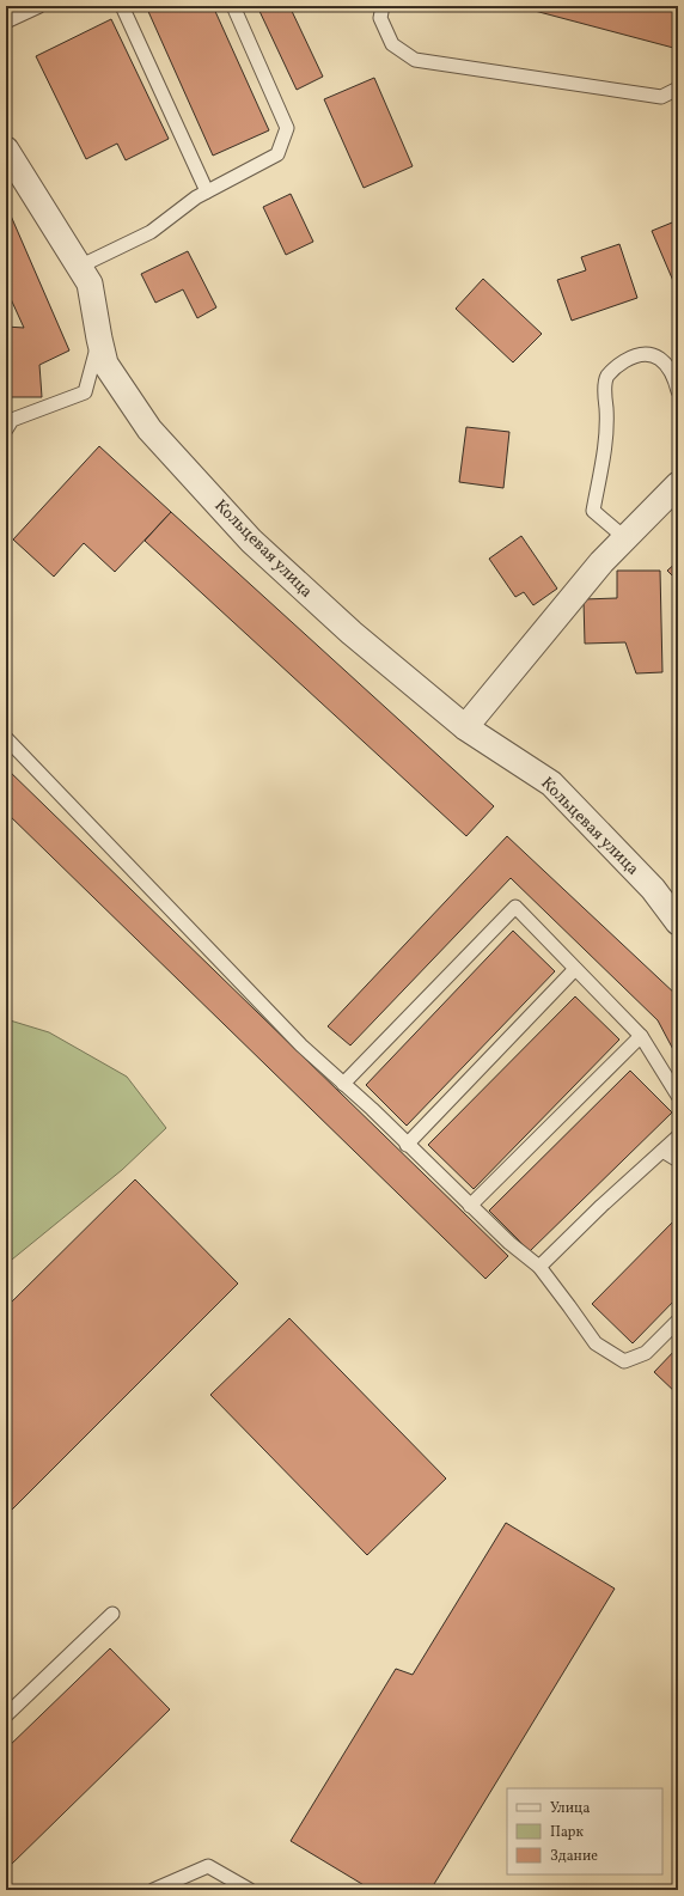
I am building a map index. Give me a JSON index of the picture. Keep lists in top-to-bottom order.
{
  "streets": {
    "street": ["Кольцевая улица"]
  },
  "legend": ["Улица", "Парк", "Здание"]
}
